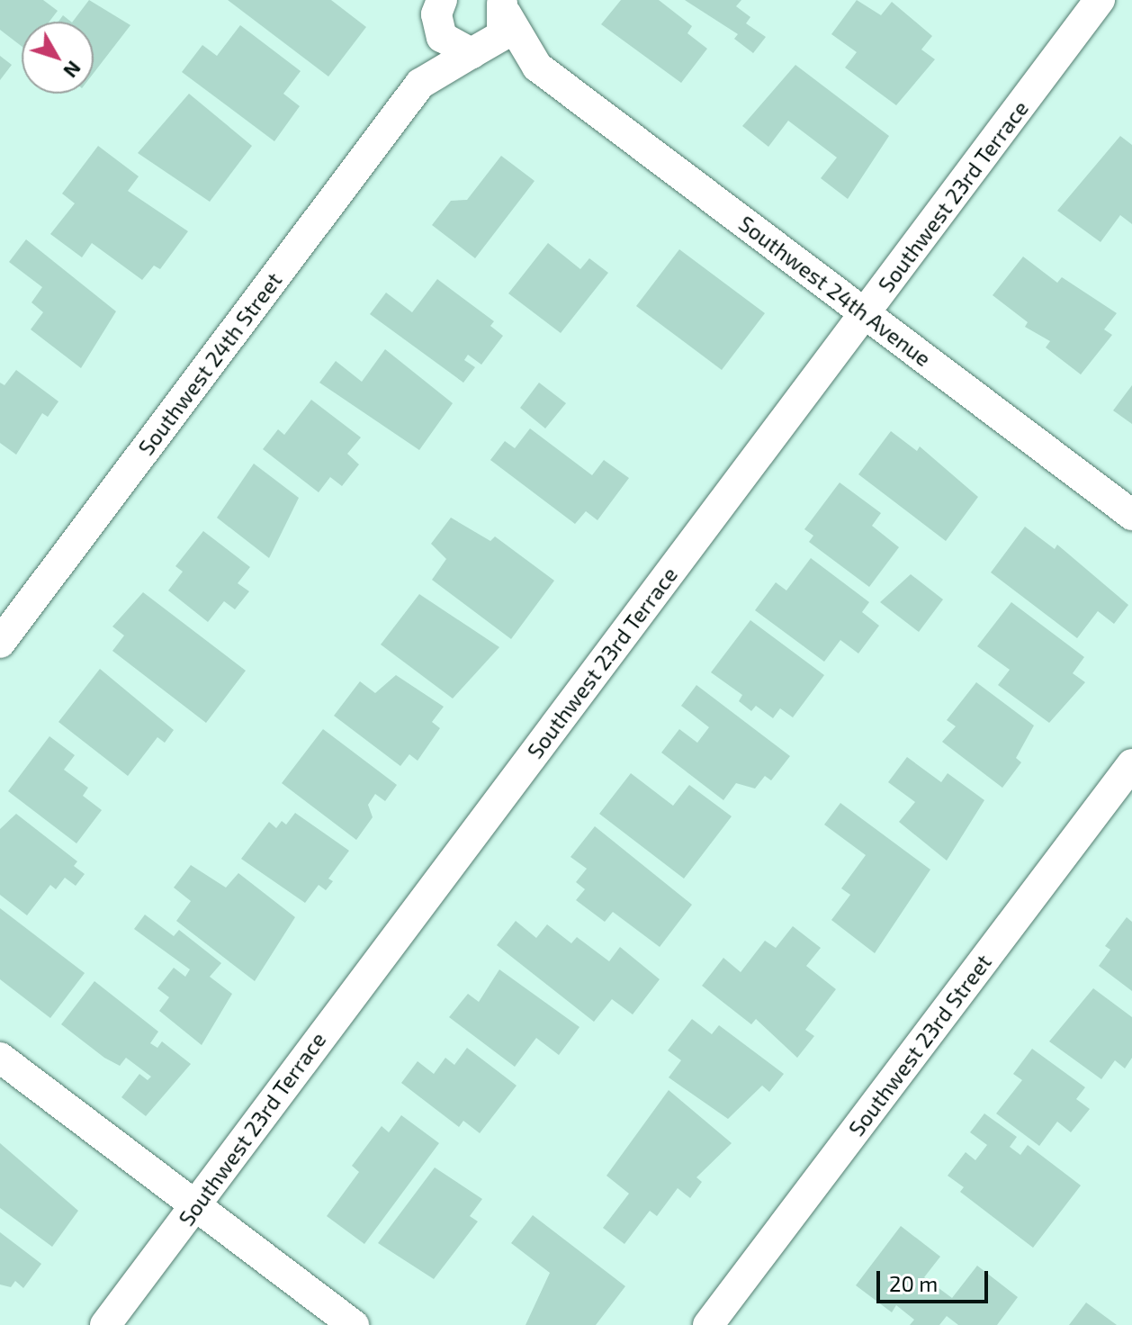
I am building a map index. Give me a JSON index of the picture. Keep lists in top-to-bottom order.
{
  "streets": {
    "street": [
      "Southwest 23rd Terrace",
      "Southwest 24th Avenue",
      "Southwest 24th Street",
      "Southwest 23rd Street"
    ]
  },
  "crossings": [
    ["Southwest 23rd Terrace", "Southwest 24th Avenue"],
    ["Southwest 24th Avenue", "Southwest 24th Street"]
  ],
  "scale_bar": "20 m",
  "north": "bottom right"
}
